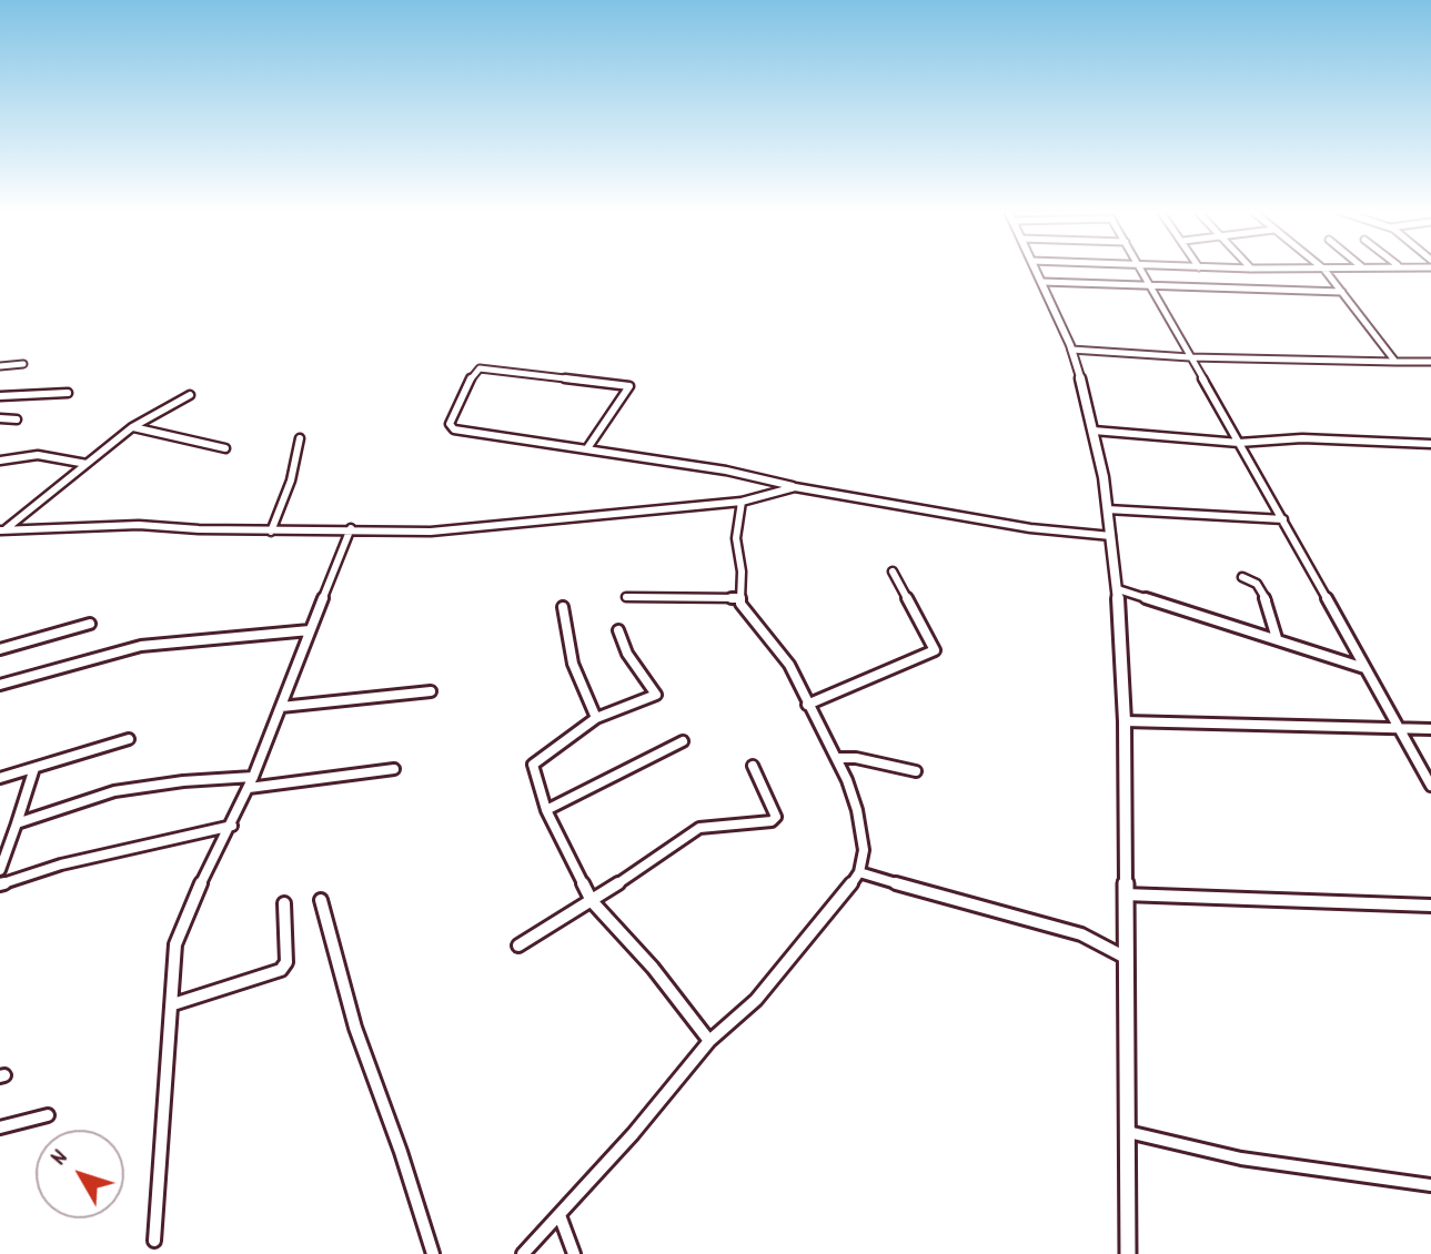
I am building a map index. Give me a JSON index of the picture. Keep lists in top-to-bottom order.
{
  "north": "top left"
}
